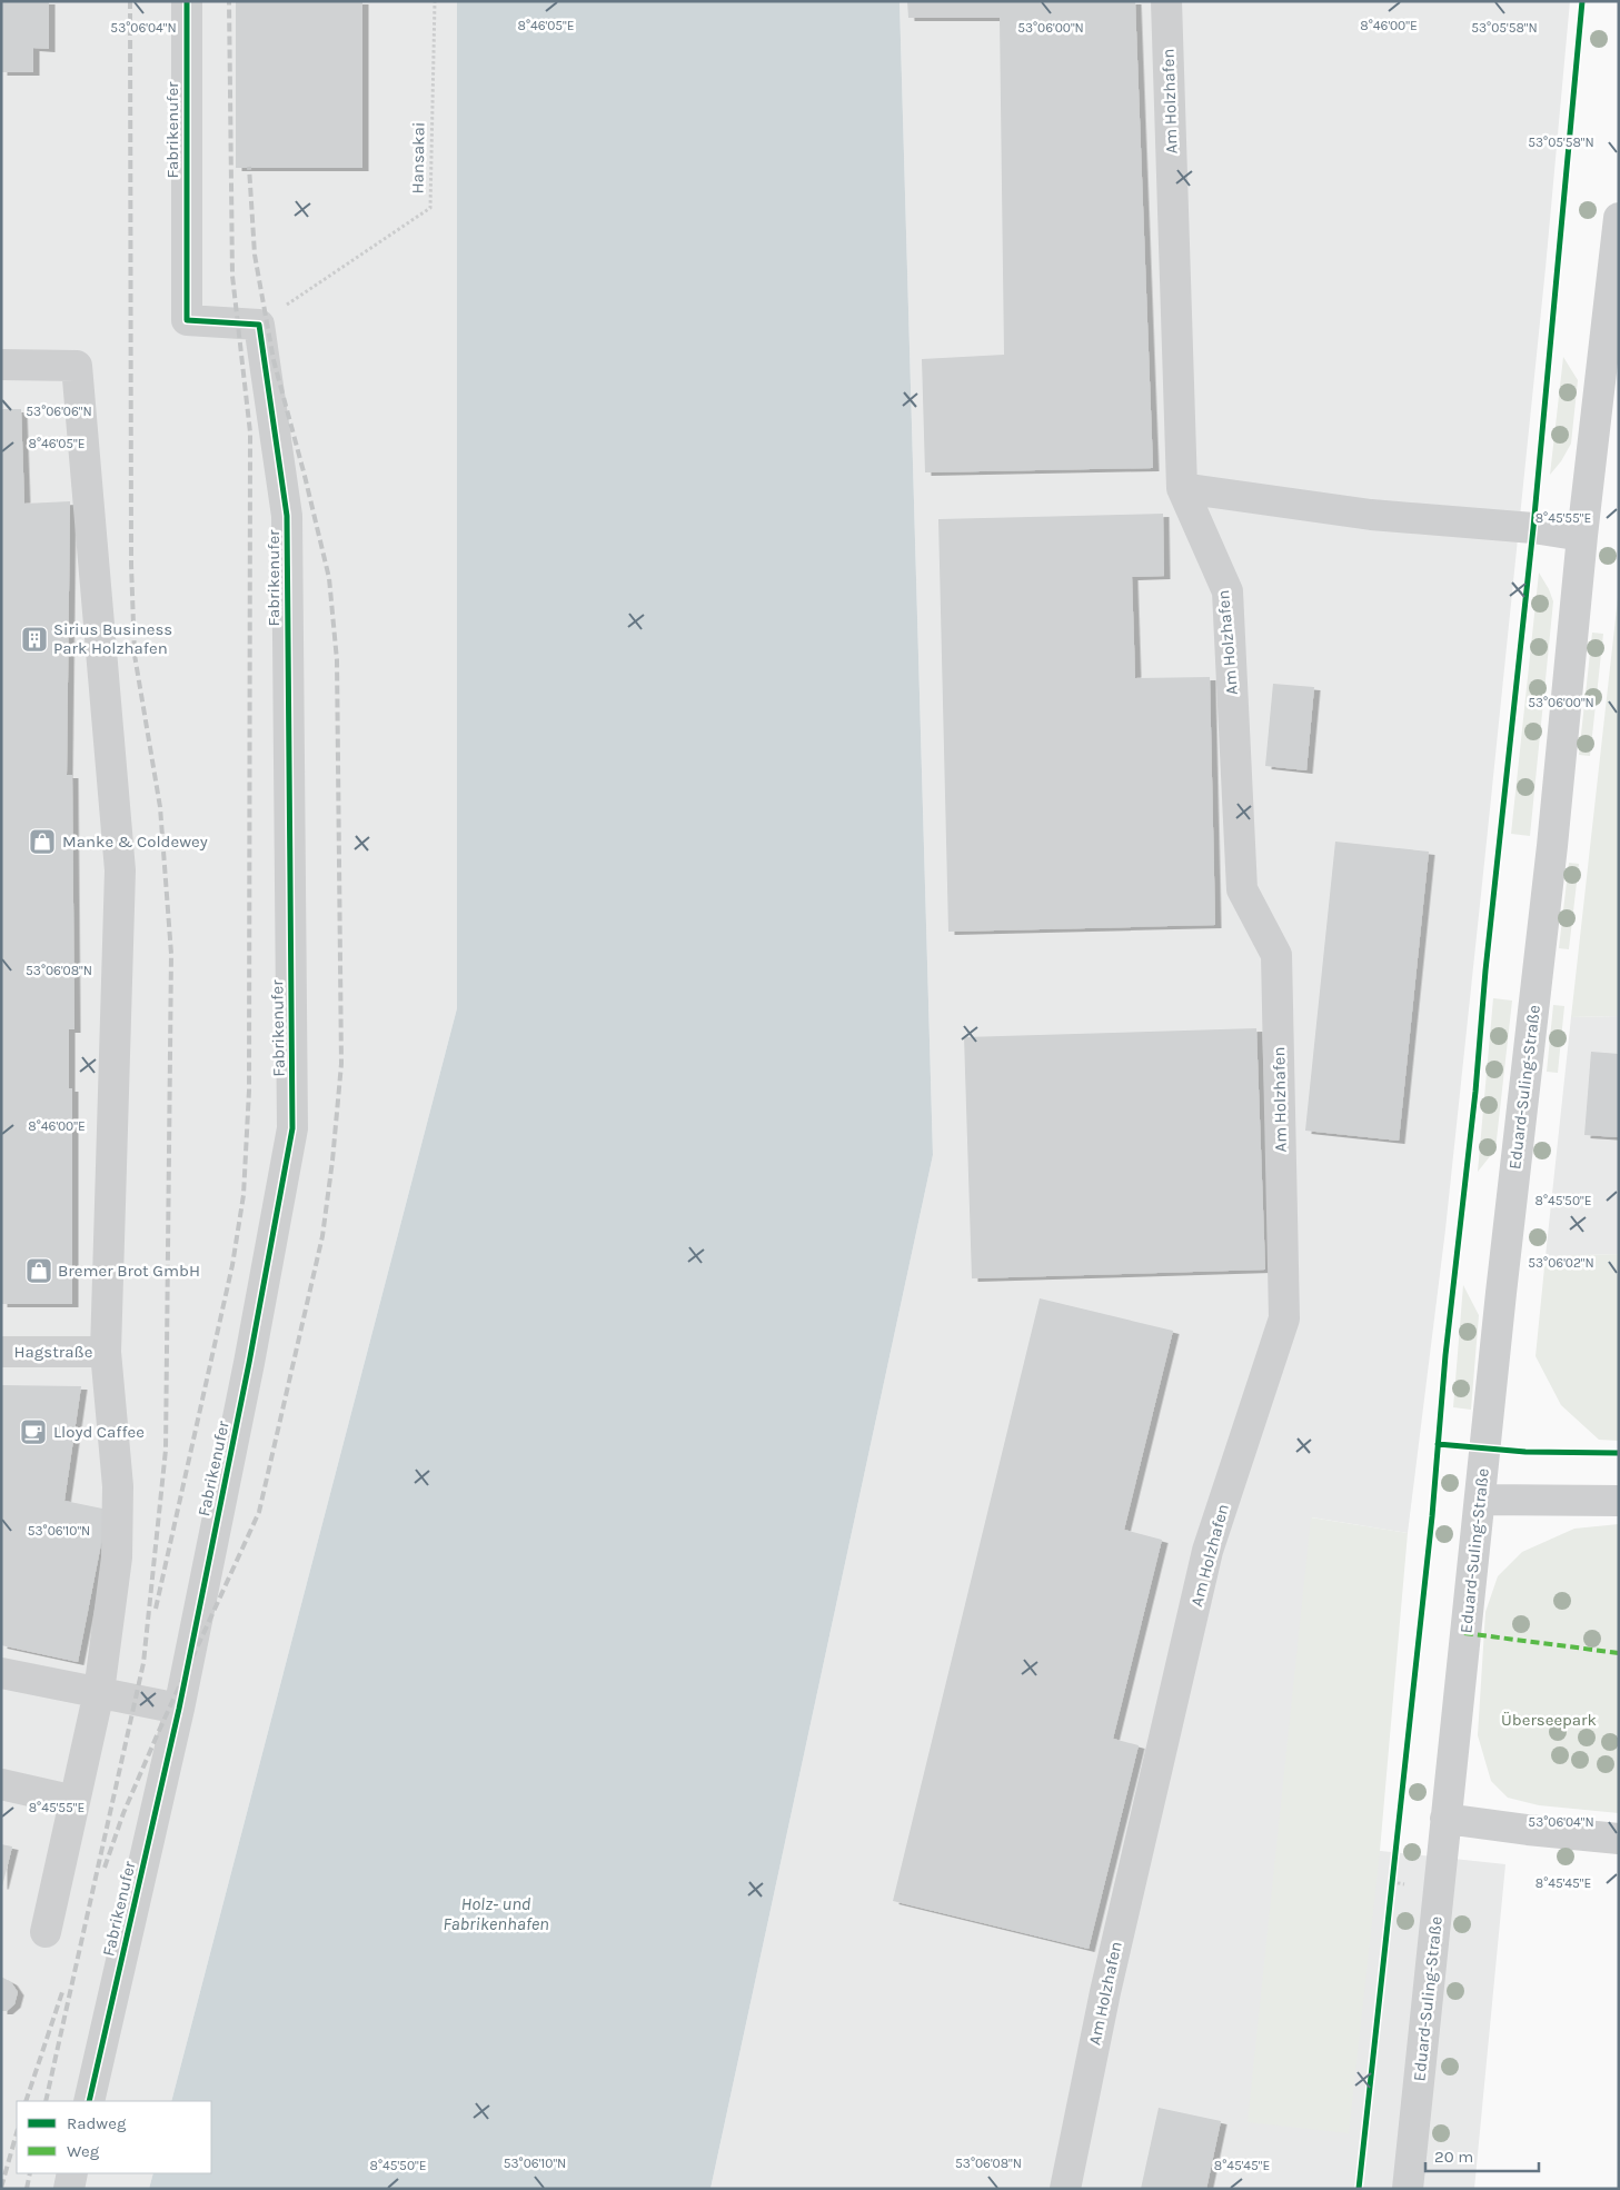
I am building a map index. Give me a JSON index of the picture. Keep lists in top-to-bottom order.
{
  "streets": {
    "street": [
      "Am Holzhafen",
      "Fabrikenufer",
      "Eduard-Suling-Straße",
      "Hagstraße"
    ],
    "path": ["Hansakai"]
  },
  "crossings": [
    ["Fabrikenufer", "Hansakai"]
  ],
  "water": ["Holz- und Fabrikenhafen"],
  "parks": ["Überseepark"],
  "places": {
    "building": ["Sirius Business Park Holzhafen"],
    "shop": ["Manke & Coldewey", "Bremer Brot GmbH"],
    "cafe": ["Lloyd Caffee"]
  },
  "legend": ["Radweg", "Weg"],
  "scale_bar": "20 m",
  "coordinates": [
    "8°46'05\"E",
    "8°46'00\"E",
    "53°06'04\"N",
    "53°06'00\"N",
    "53°05'58\"N",
    "53°06'06\"N",
    "8°45'55\"E",
    "53°06'08\"N",
    "8°45'50\"E",
    "53°06'02\"N",
    "53°06'10\"N",
    "8°45'45\"E"
  ]
}
